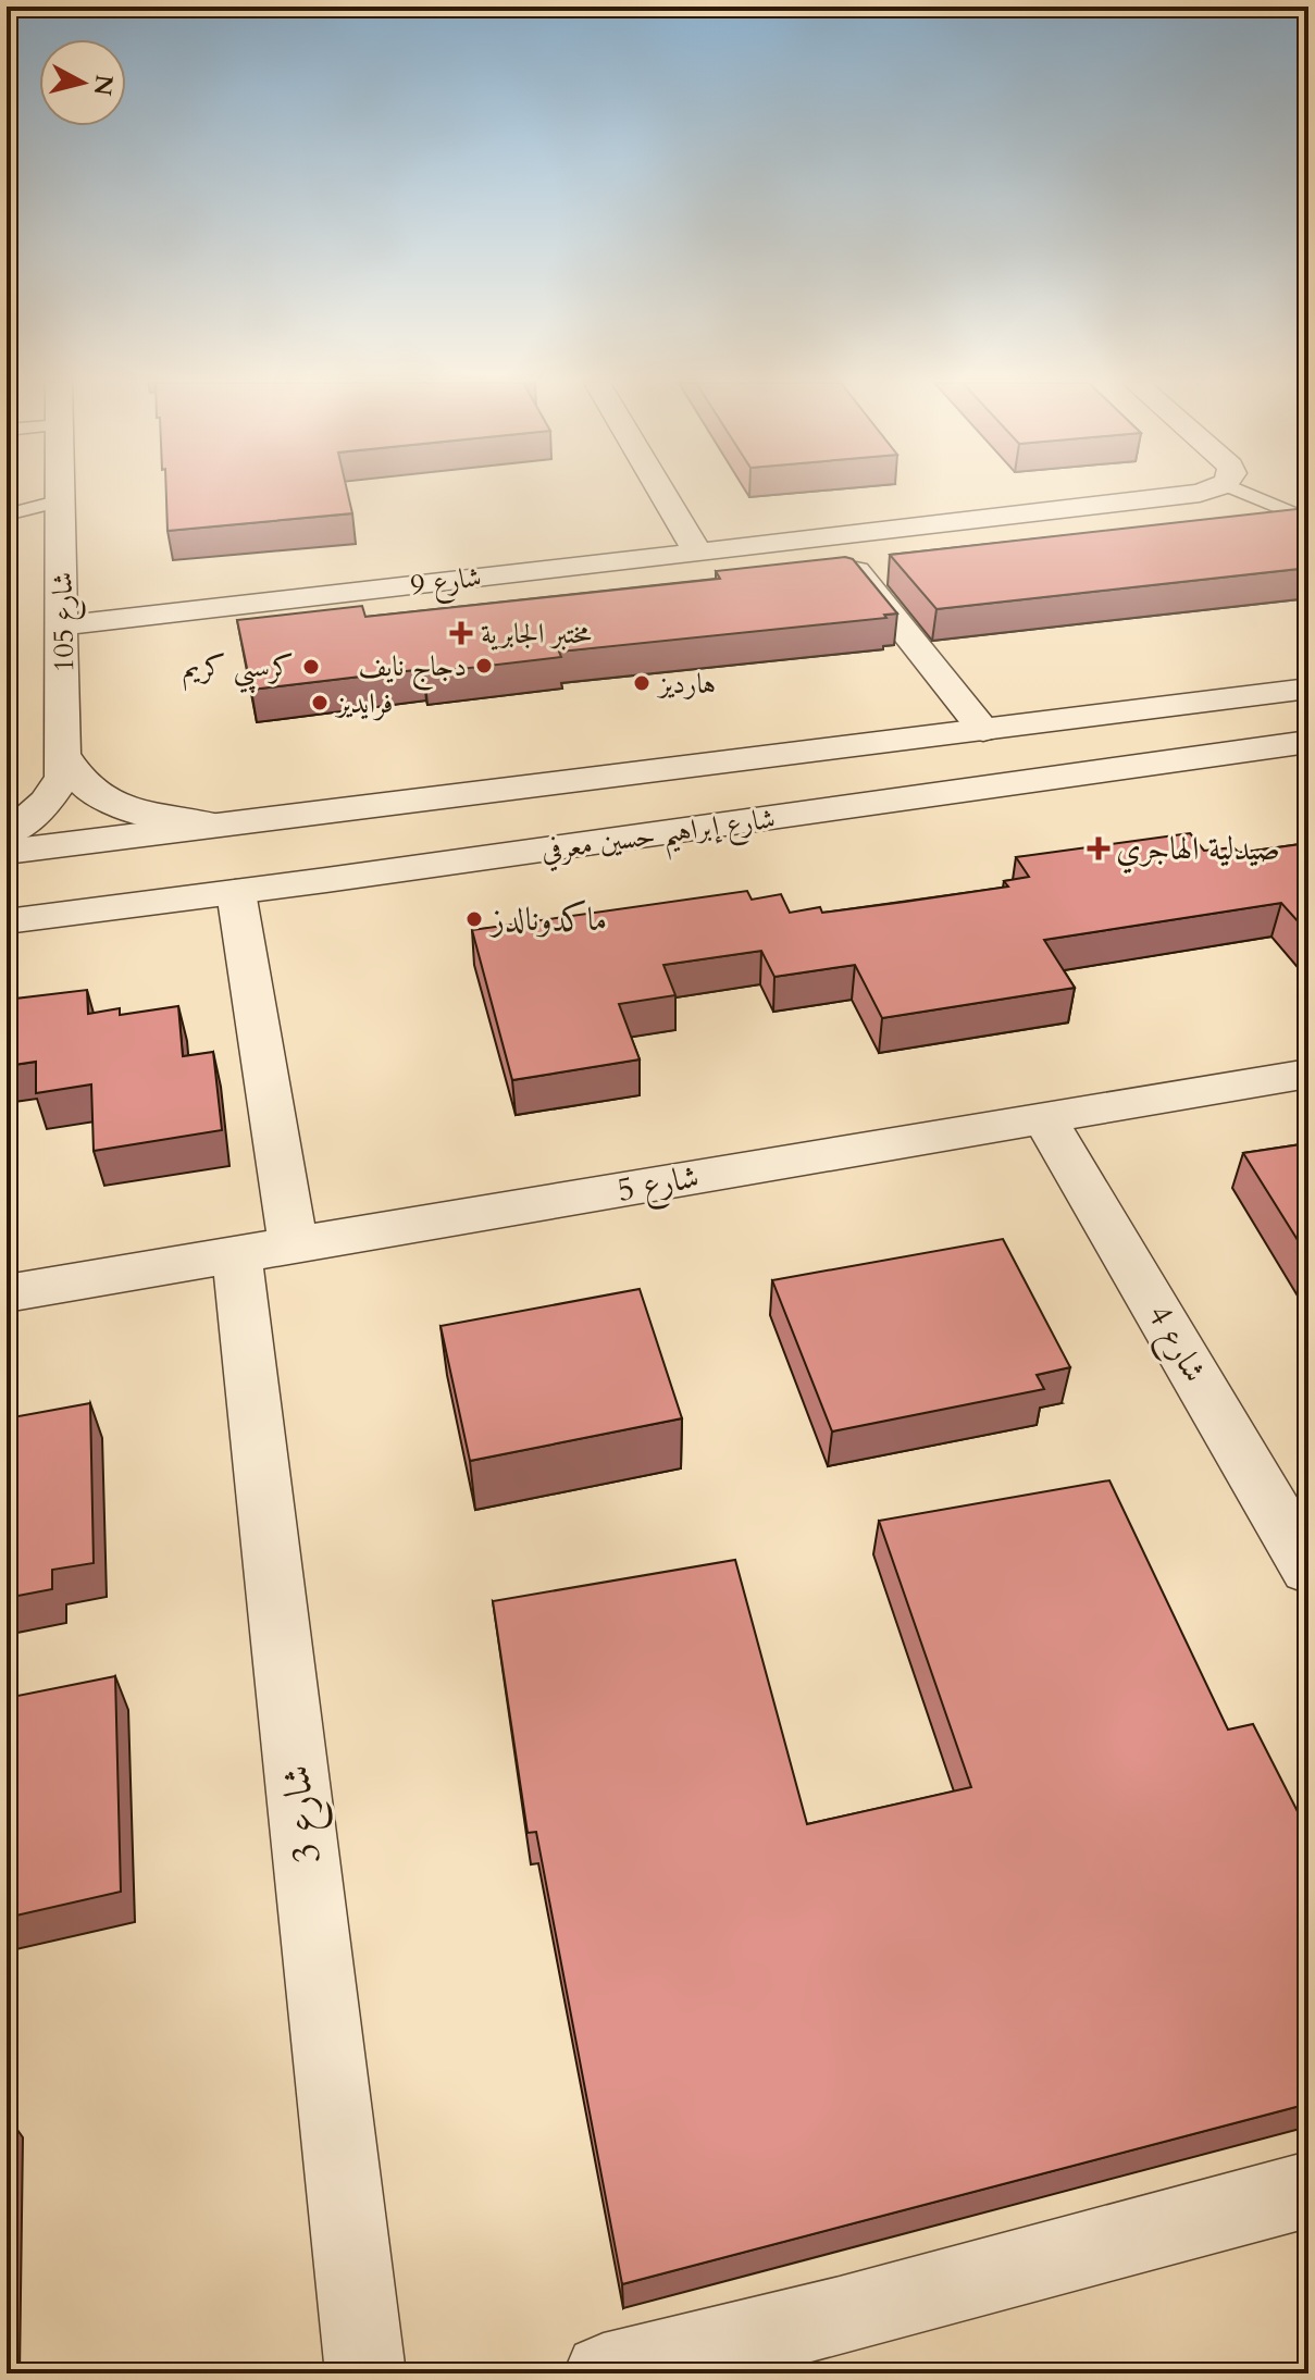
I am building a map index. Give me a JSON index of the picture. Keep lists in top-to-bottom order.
{
  "streets": {
    "street": [
      "شارع 9",
      "شارع 105",
      "شارع إبراهيم حسين معرفي",
      "شارع 5",
      "شارع 4",
      "شارع 3"
    ]
  },
  "crossings": [
    ["شارع 9", "شارع 105"],
    ["شارع إبراهيم حسين معرفي", "شارع 3"],
    ["شارع 5", "شارع 4"],
    ["شارع 5", "شارع 3"]
  ],
  "places": {
    "health": ["مختبر الجابرية", "صيدلية الهاجري"],
    "other": [
      "دجاج نايف",
      "كرسپي كريم",
      "هارديز",
      "فرايديز",
      "ماكدونالدز"
    ]
  },
  "north": "right"
}
